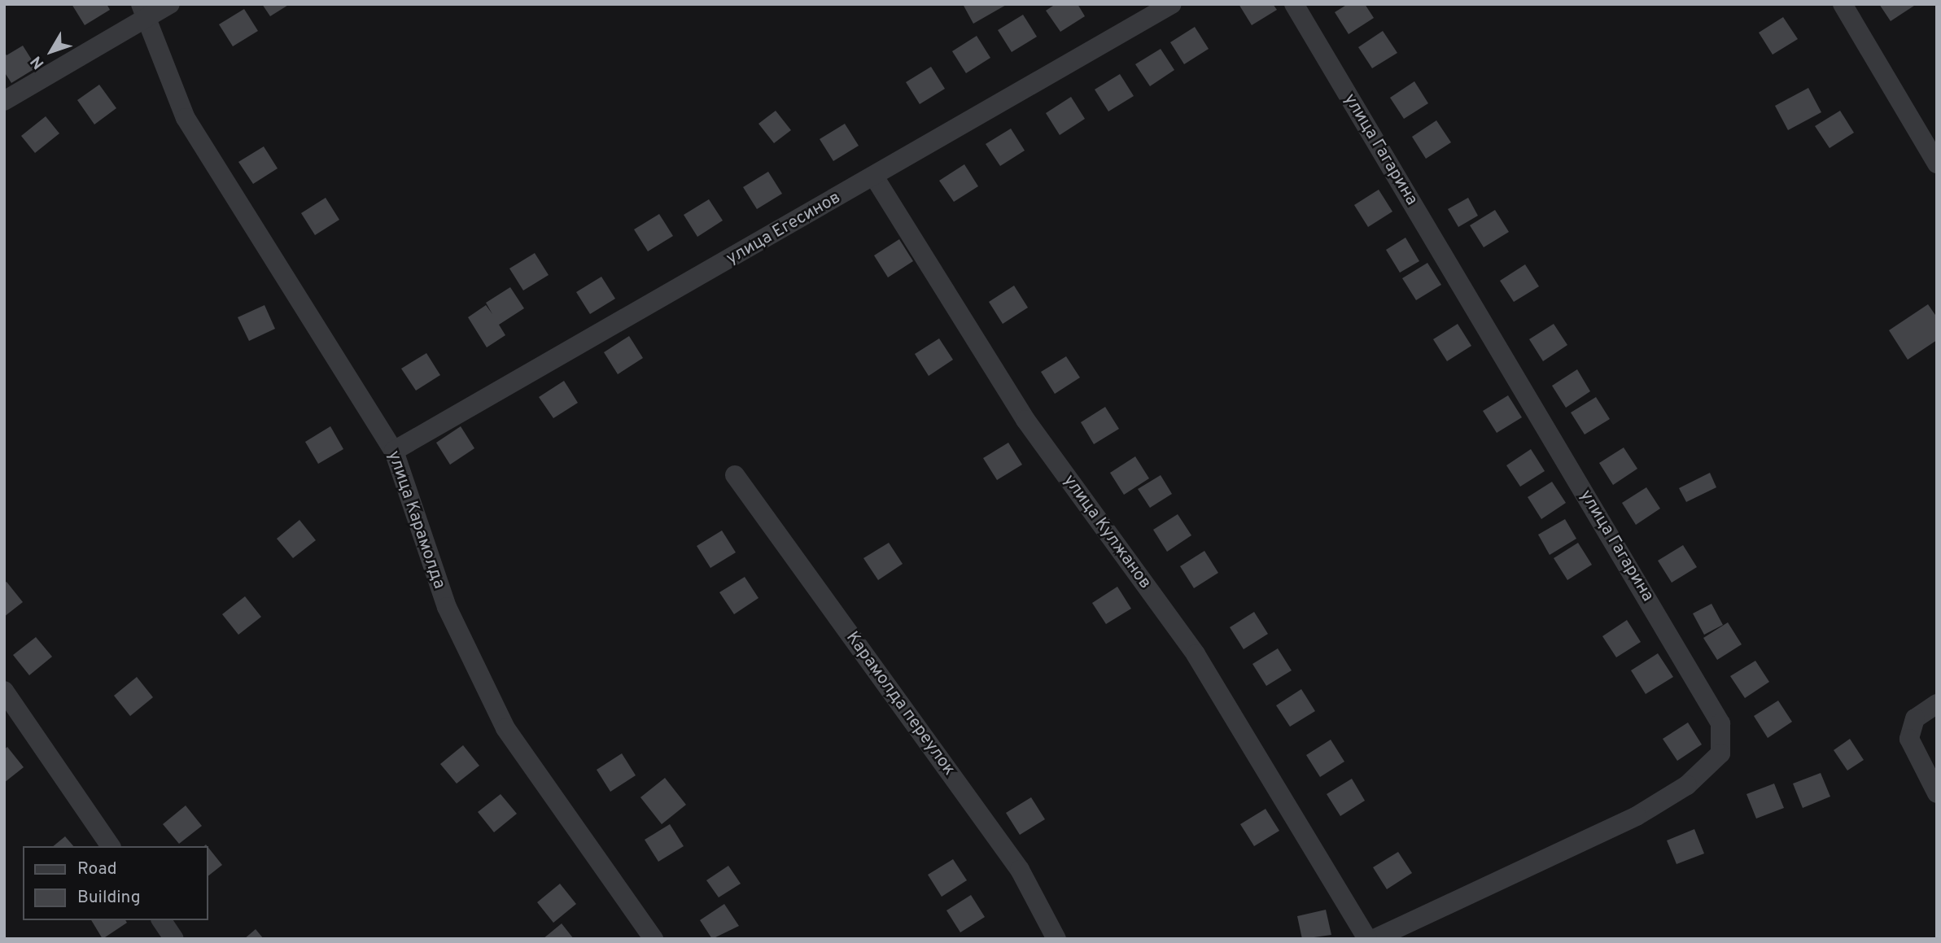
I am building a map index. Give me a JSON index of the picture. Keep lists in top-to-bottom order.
{
  "streets": {
    "street": [
      "улица Гагарина",
      "улица Егесинов",
      "улица Карамолда",
      "улица Кулжанов",
      "Карамолда переулок"
    ]
  },
  "crossings": [
    ["улица Егесинов", "улица Карамолда"],
    ["улица Егесинов", "улица Кулжанов"]
  ],
  "legend": ["Road", "Building"],
  "north": "bottom left"
}
